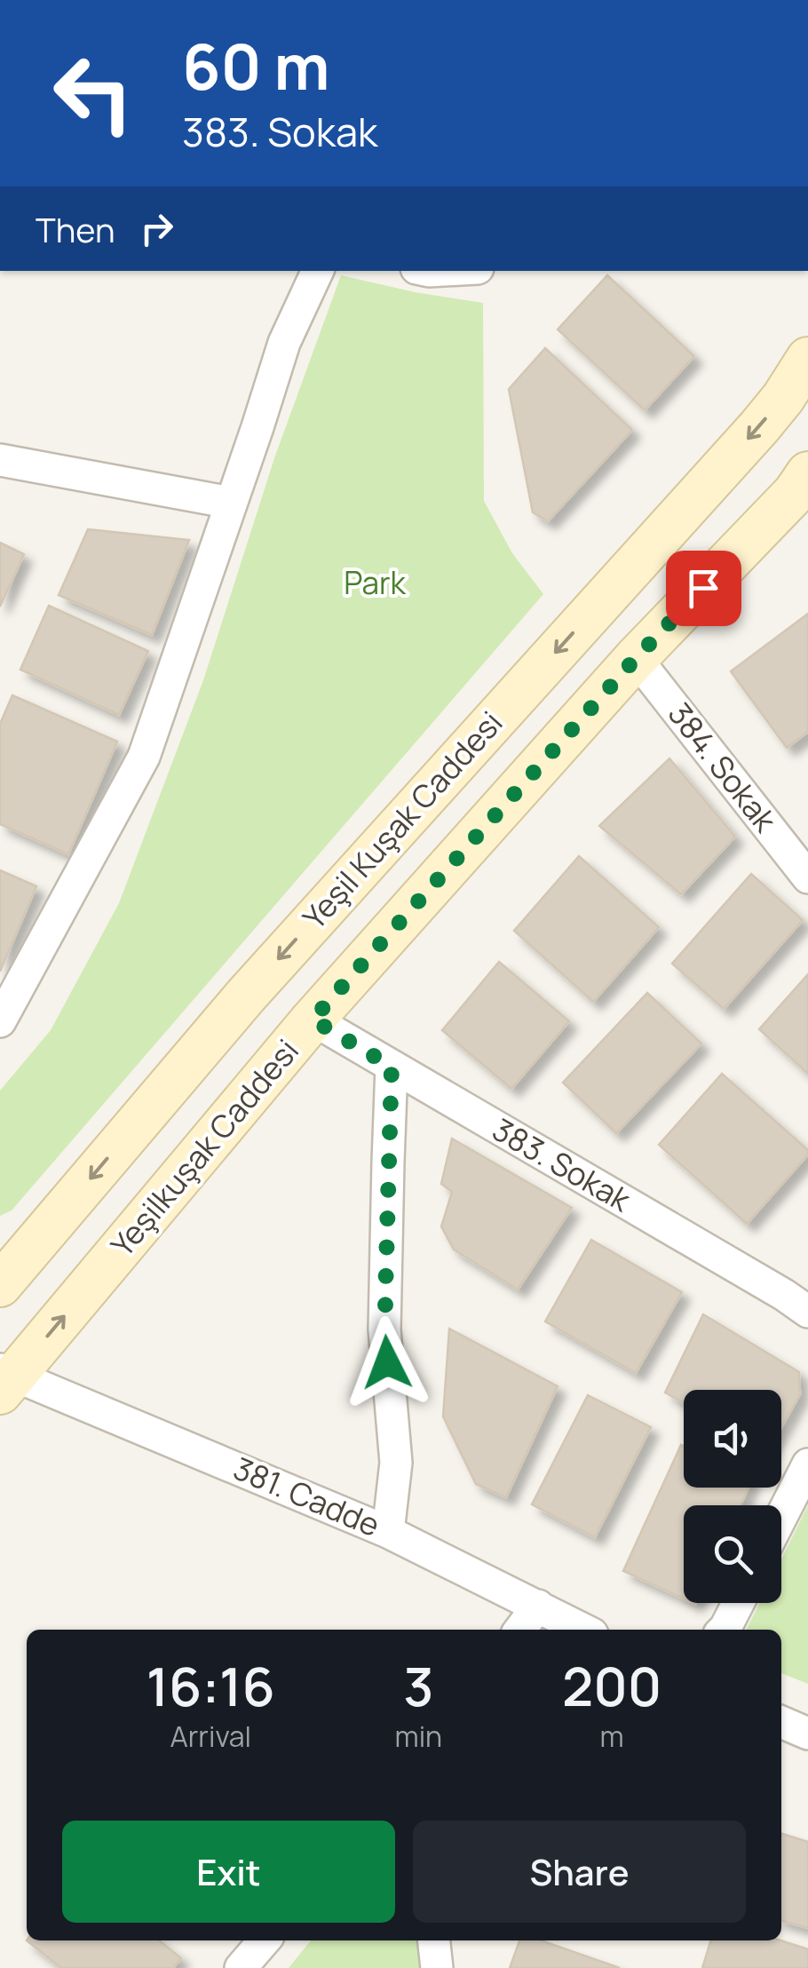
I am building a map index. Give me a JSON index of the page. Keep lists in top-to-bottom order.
{
  "streets": {
    "main road": ["Yeşil Kuşak Caddesi", "Yeşilkuşak Caddesi"],
    "street": ["384. Sokak", "383. Sokak", "381. Cadde"]
  },
  "crossings": [
    ["384. Sokak", "Yeşilkuşak Caddesi"],
    ["Yeşilkuşak Caddesi", "383. Sokak"],
    ["Yeşilkuşak Caddesi", "381. Cadde"]
  ],
  "one_way": ["Yeşil Kuşak Caddesi", "Yeşilkuşak Caddesi"],
  "parks": ["Park"],
  "page": {
    "turn": ["60 m", "383. Sokak"],
    "then": "Then",
    "eta": [
      "16:16",
      "Arrival",
      "3",
      "min",
      "200",
      "m"
    ],
    "buttons": ["Exit", "Share"]
  }
}
